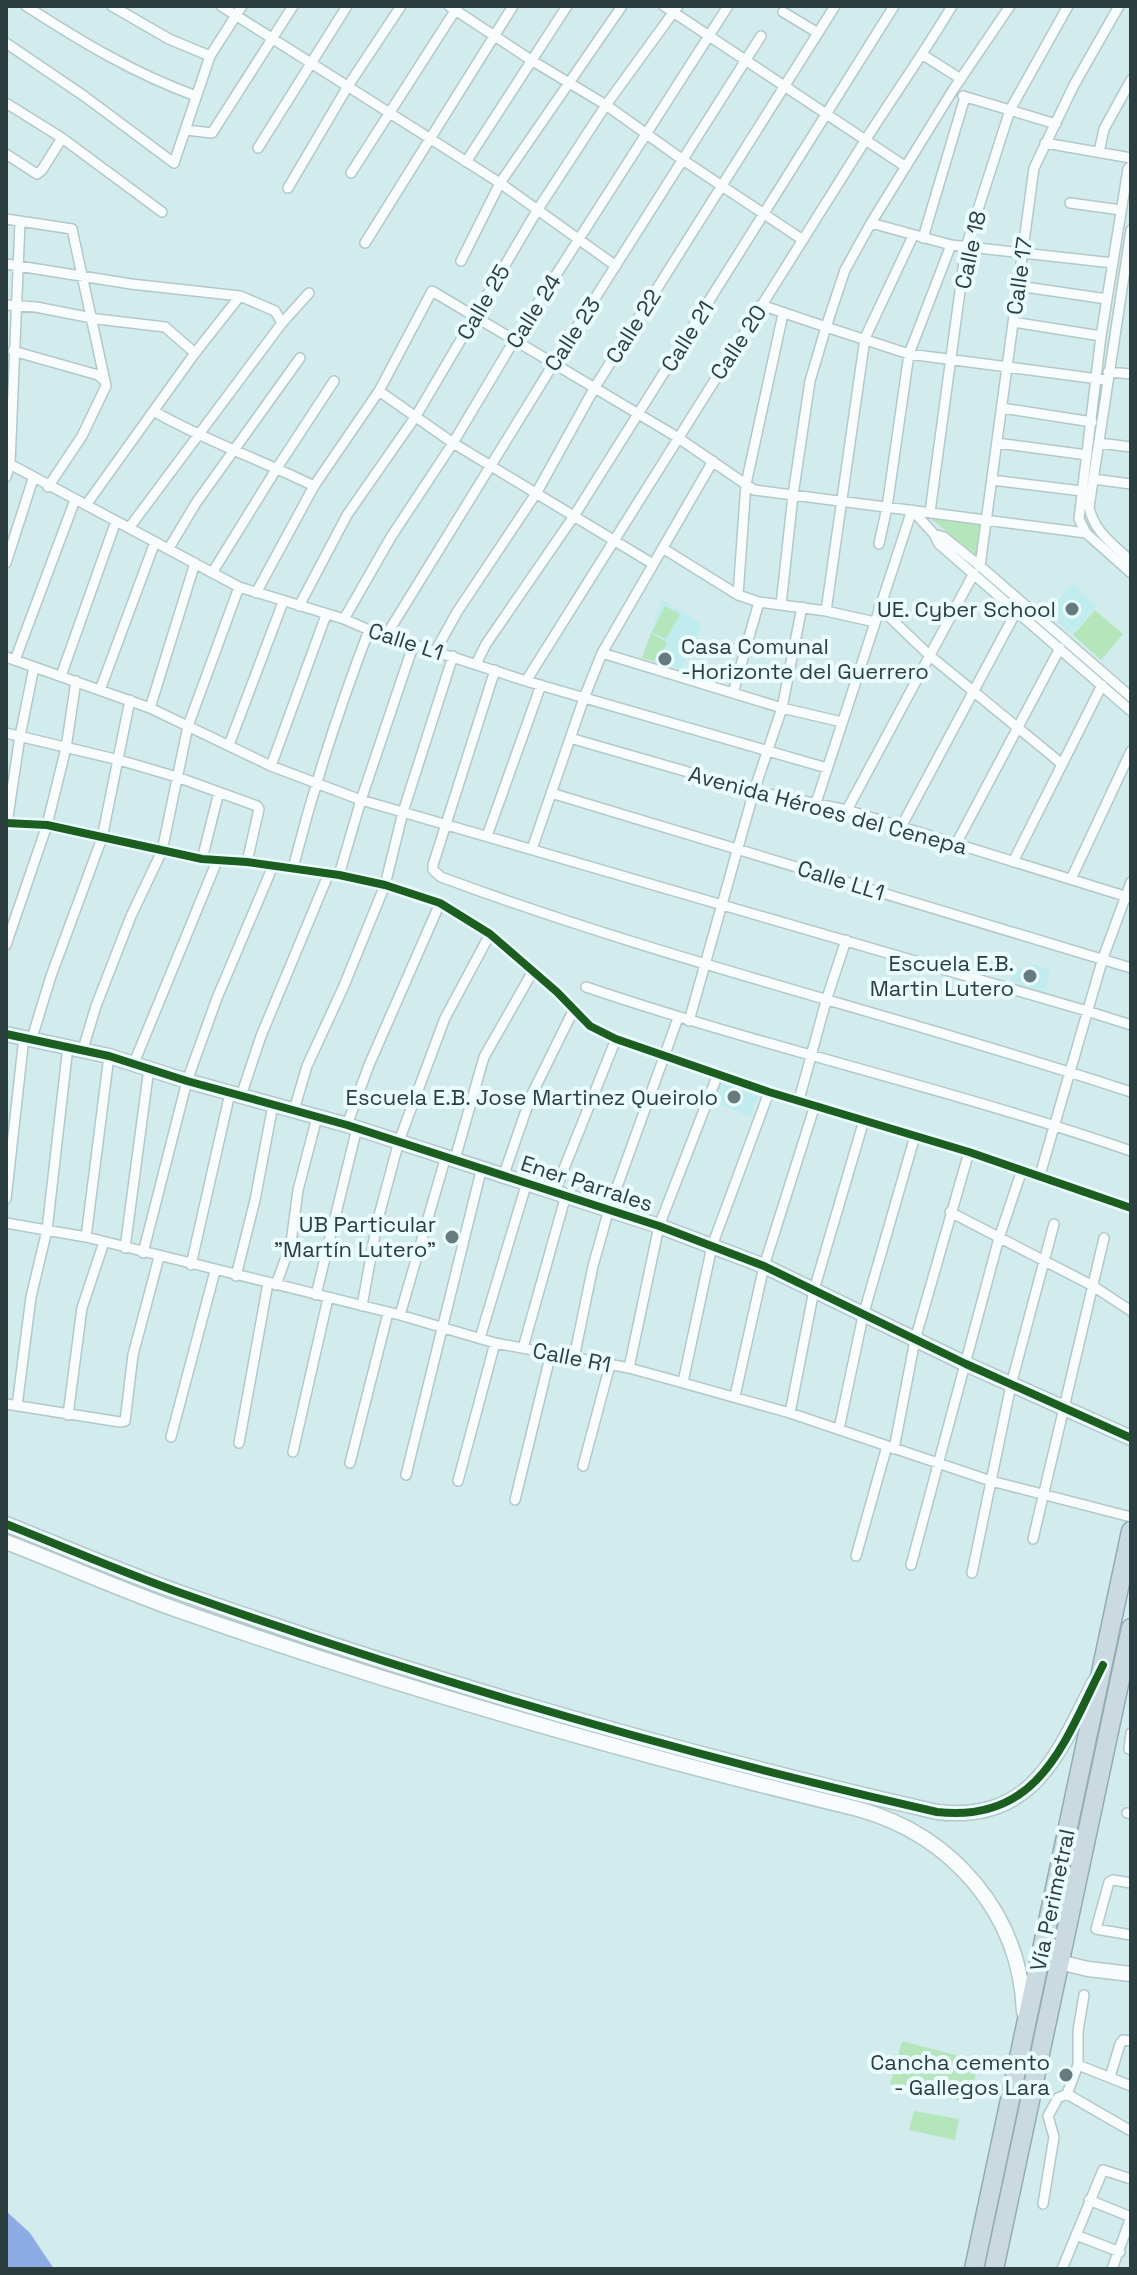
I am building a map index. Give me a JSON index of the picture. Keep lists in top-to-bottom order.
{
  "streets": {
    "highway": ["Vía Perimetral"],
    "street": [
      "Calle 18",
      "Calle 17",
      "Calle 25",
      "Calle 24",
      "Calle 22",
      "Calle 23",
      "Calle 21",
      "Calle 20",
      "Calle L1",
      "Avenida Héroes del Cenepa",
      "Calle LL1",
      "Ener Parrales",
      "Calle R1"
    ]
  },
  "crossings": [
    ["Calle 25", "Calle L1"],
    ["Calle 24", "Calle L1"],
    ["Calle 22", "Calle L1"],
    ["Calle 23", "Calle L1"],
    ["Calle 21", "Calle L1"],
    ["Calle 20", "Calle L1"]
  ],
  "places": [
    "UE. Cyber School",
    "Casa Comunal -Horizonte del Guerrero",
    "Escuela E.B. Martin Lutero",
    "Escuela E.B. Jose Martinez Queirolo",
    "UB Particular \"Martín Lutero\"",
    "Cancha cemento - Gallegos Lara"
  ]
}
